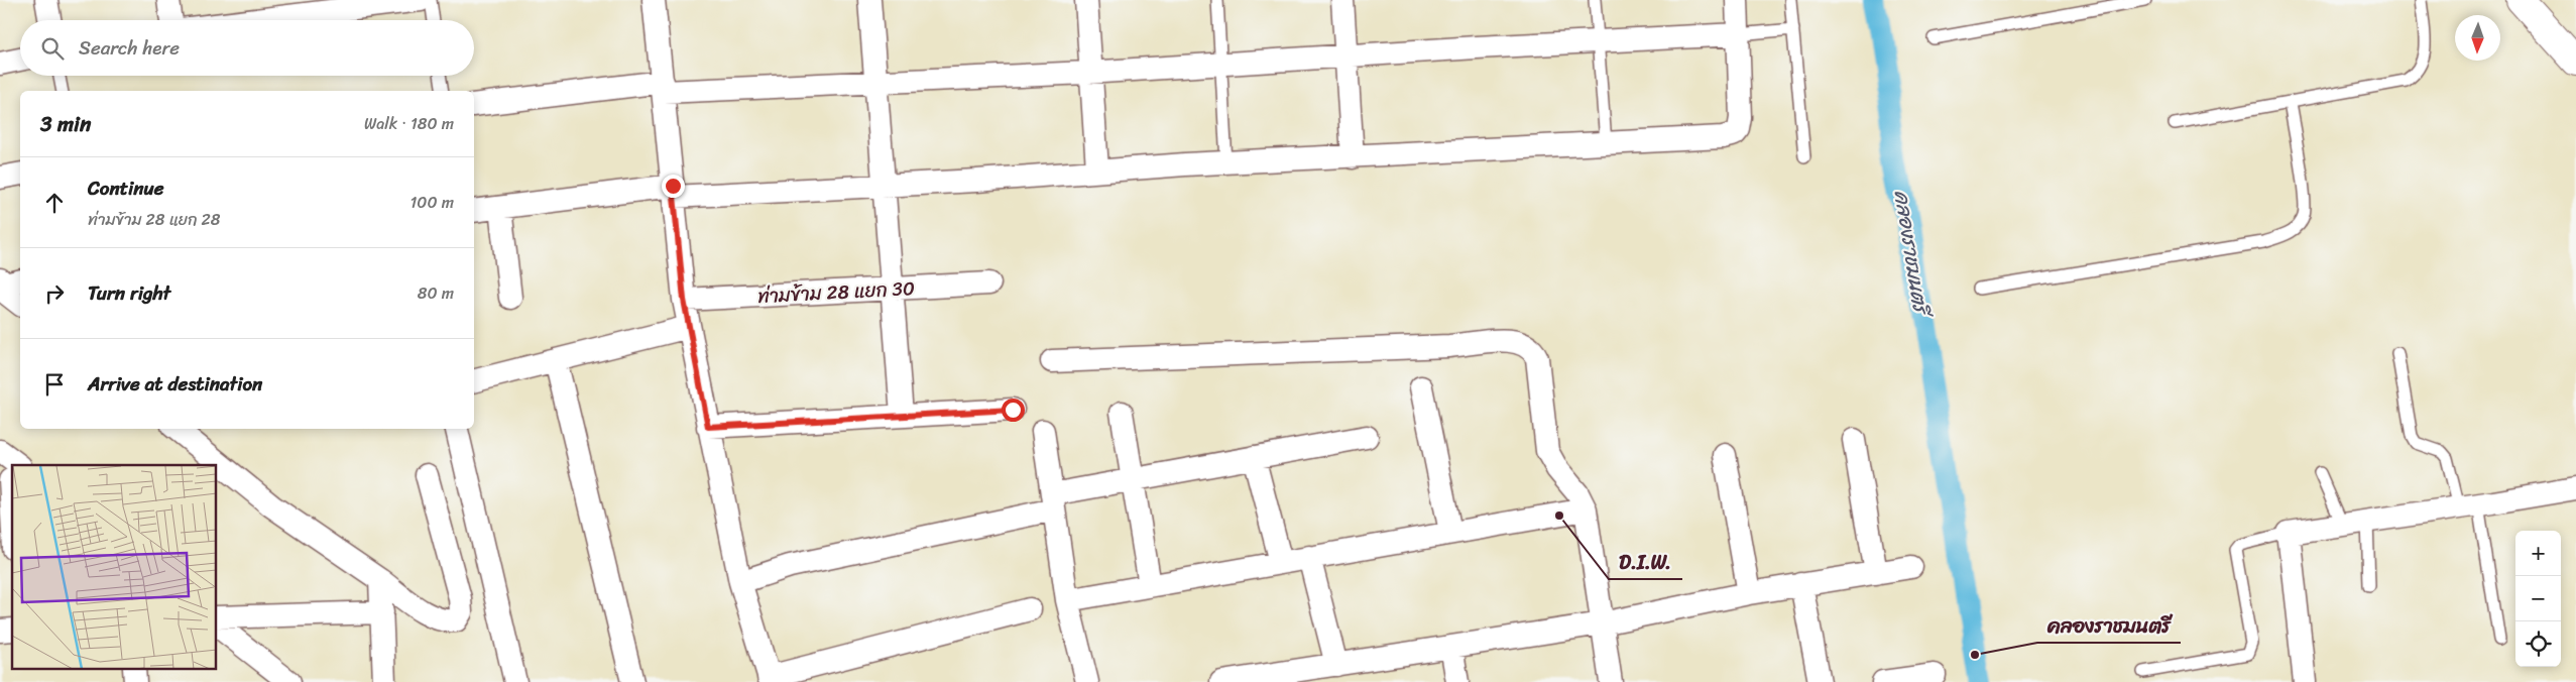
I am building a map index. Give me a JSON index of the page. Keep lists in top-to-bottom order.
{
  "streets": {
    "street": ["ท่ามข้าม 28 แยก 30"]
  },
  "water": ["คลองราชมนตรี"],
  "places": ["D.I.W.", "คลองราชมนตรี"],
  "north": "bottom",
  "page": {
    "search": "Search here",
    "heading": ["3 min", "Walk · 180 m"],
    "list": [
      ["Continue", "ท่ามข้าม 28 แยก 28", "100 m"],
      ["Turn right", "80 m"],
      "Arrive at destination"
    ],
    "map_buttons": ["+", "−"]
  }
}
